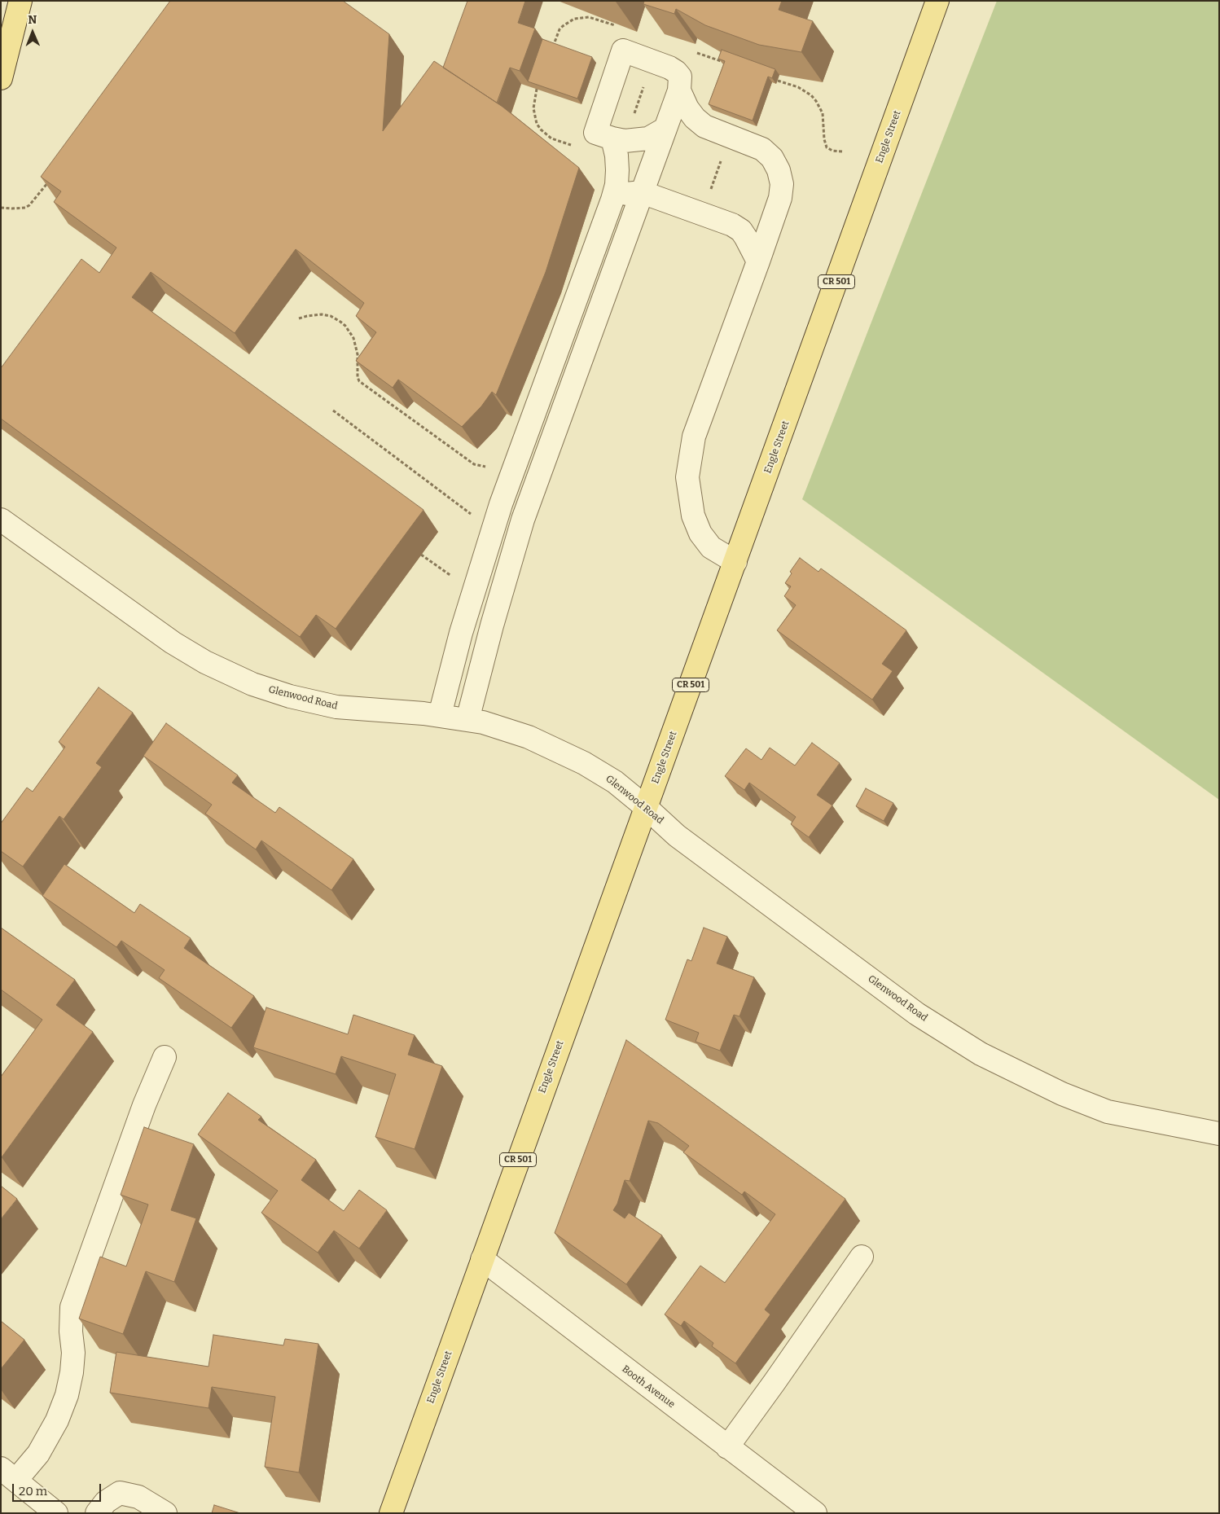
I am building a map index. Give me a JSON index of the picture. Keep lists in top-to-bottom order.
{
  "streets": {
    "main road": ["Engle Street", "CR 501"],
    "street": ["Glenwood Road", "Booth Avenue"]
  },
  "crossings": [
    ["Engle Street", "Glenwood Road"],
    ["Engle Street", "Booth Avenue"]
  ],
  "scale_bar": "20 m",
  "north": "top"
}
